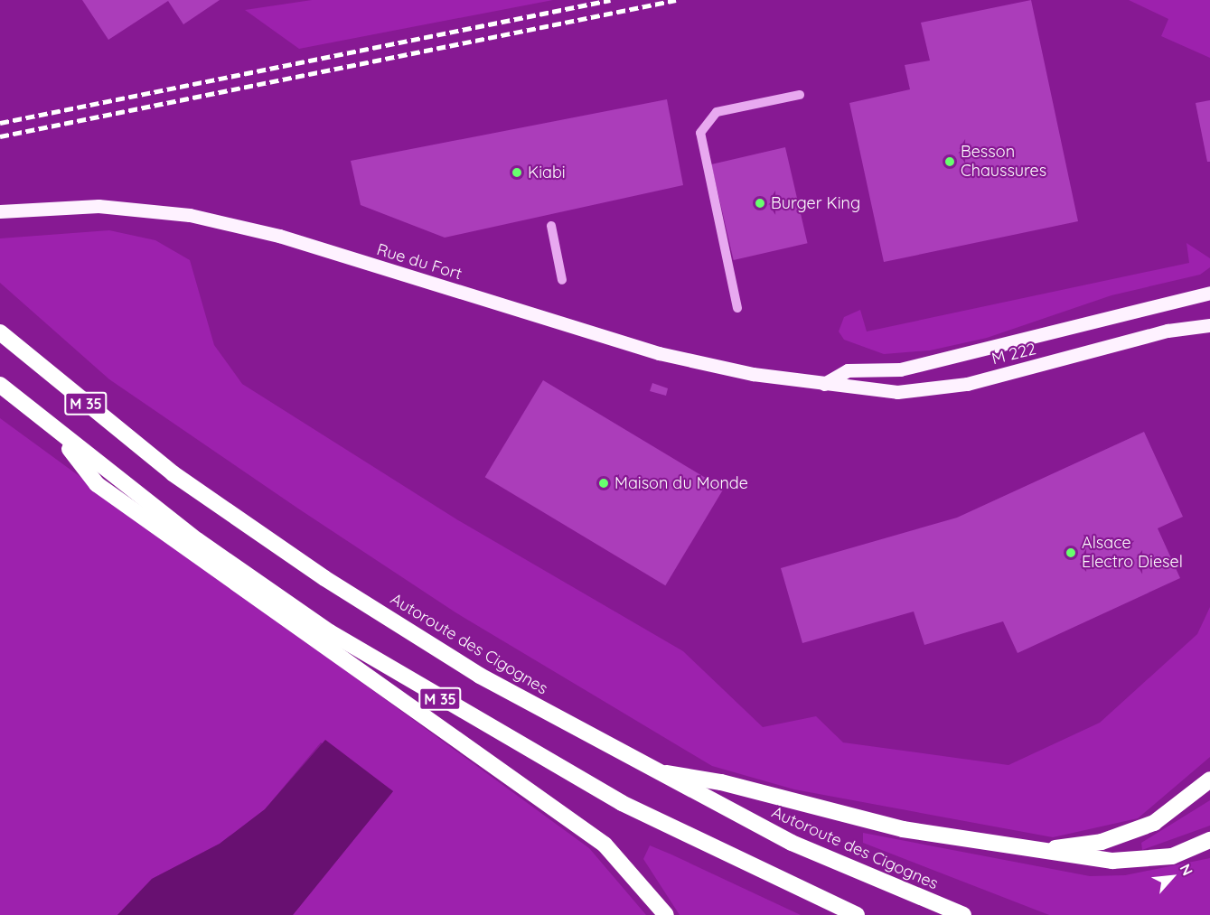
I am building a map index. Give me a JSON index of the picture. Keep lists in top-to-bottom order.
{
  "streets": {
    "highway": ["M 35", "Autoroute des Cigognes"],
    "main road": ["Rue du Fort", "M 222"]
  },
  "crossings": [
    ["Rue du Fort", "M 222"]
  ],
  "places": [
    "Besson Chaussures",
    "Kiabi",
    "Burger King",
    "Maison du Monde",
    "Alsace Electro Diesel"
  ],
  "north": "top right"
}
